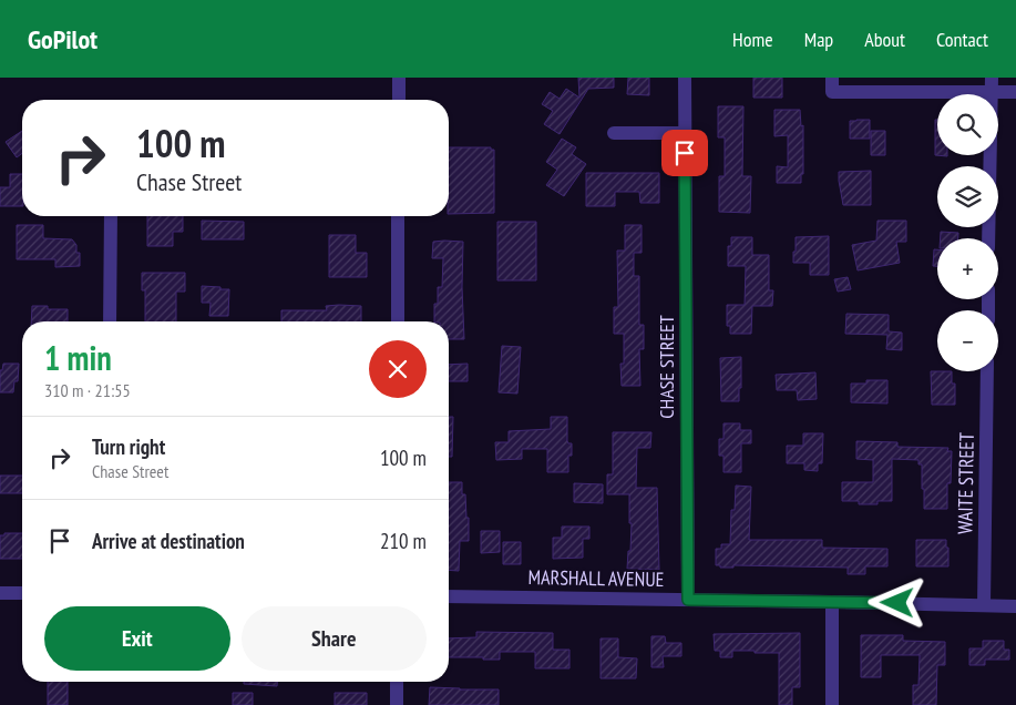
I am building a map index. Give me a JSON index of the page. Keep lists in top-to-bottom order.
{
  "streets": {
    "street": ["CHASE STREET", "WAITE STREET", "MARSHALL AVENUE"]
  },
  "crossings": [
    ["CHASE STREET", "MARSHALL AVENUE"],
    ["WAITE STREET", "MARSHALL AVENUE"]
  ],
  "page": {
    "header": "GoPilot",
    "nav": [
      "Home",
      "Map",
      "About",
      "Contact"
    ],
    "map_buttons": ["+", "−"],
    "turn": ["100 m", "Chase Street"],
    "heading": ["1 min", "310 m · 21:55"],
    "list": [
      {
        "name": "Turn right",
        "note": "Chase Street",
        "value": "100 m"
      },
      {
        "name": "Arrive at destination",
        "value": "210 m"
      }
    ],
    "buttons": ["Exit", "Share"]
  }
}
